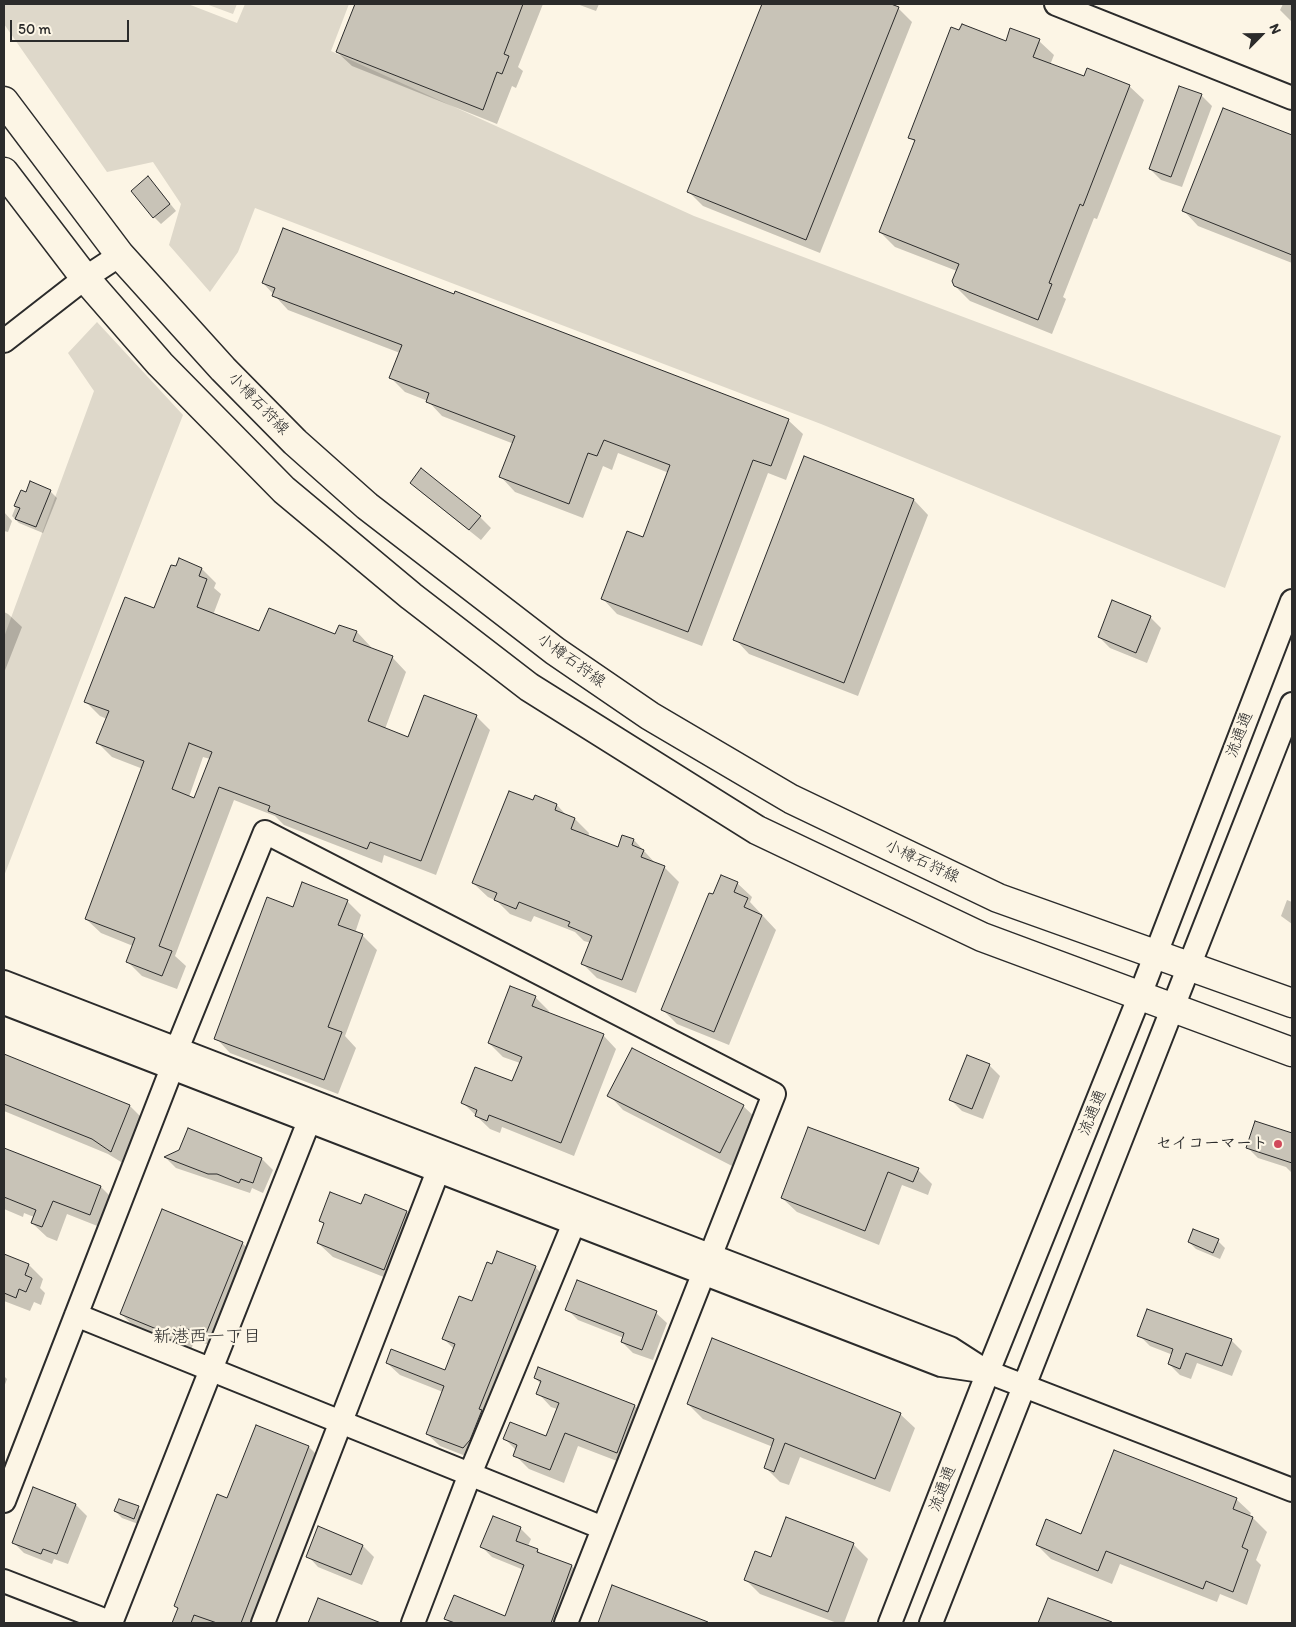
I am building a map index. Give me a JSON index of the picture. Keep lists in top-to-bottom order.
{
  "streets": {
    "main road": ["小樽石狩線"],
    "street": ["流通通"]
  },
  "crossings": [
    ["小樽石狩線", "流通通"]
  ],
  "districts": ["新港西一丁目"],
  "places": ["セイコーマート"],
  "scale_bar": "50 m",
  "north": "top right"
}
